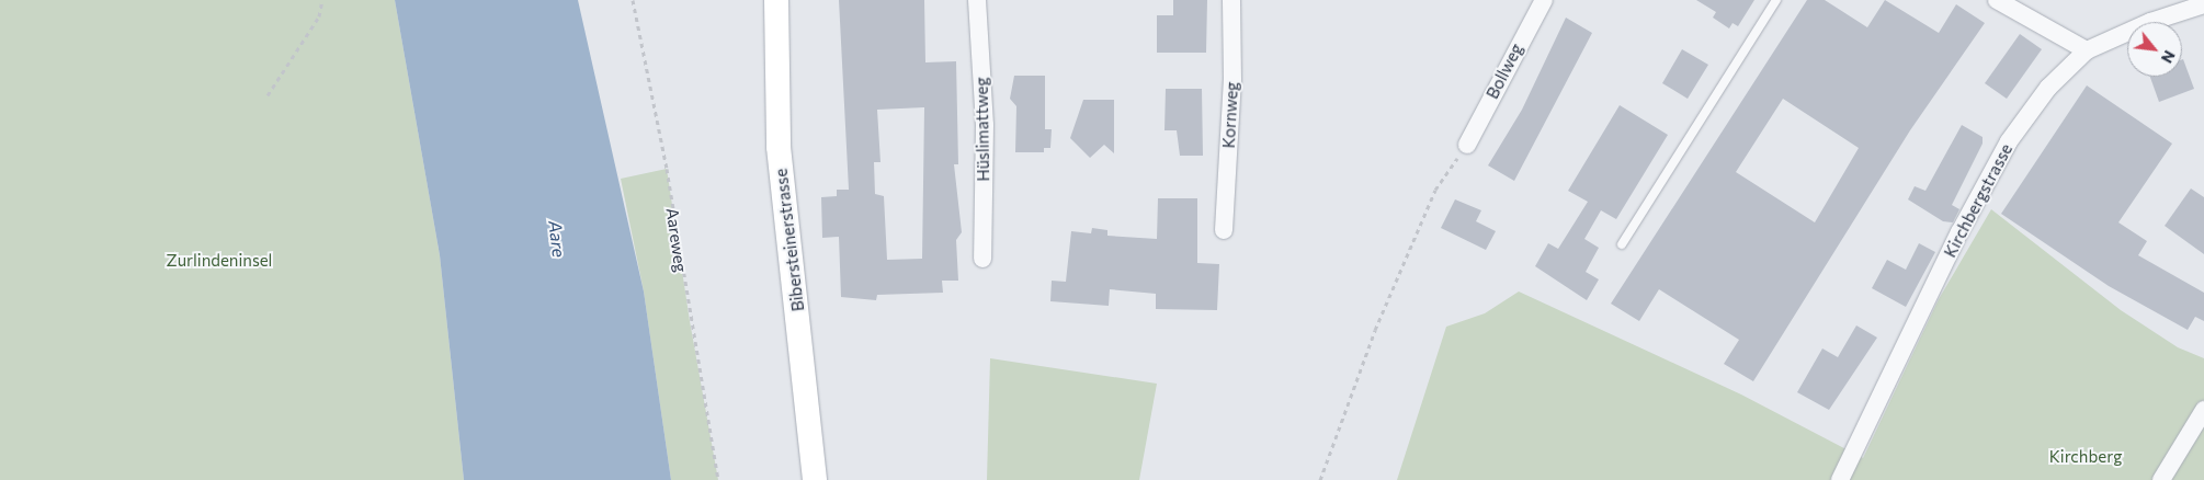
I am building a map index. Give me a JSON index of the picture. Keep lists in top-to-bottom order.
{
  "streets": {
    "main road": ["Bibersteinerstrasse"],
    "street": [
      "Bollweg",
      "Kornweg",
      "Hüslimattweg",
      "Kirchbergstrasse"
    ],
    "path": ["Aareweg"]
  },
  "water": ["Aare"],
  "parks": ["Zurlindeninsel", "Kirchberg"],
  "north": "bottom right"
}
